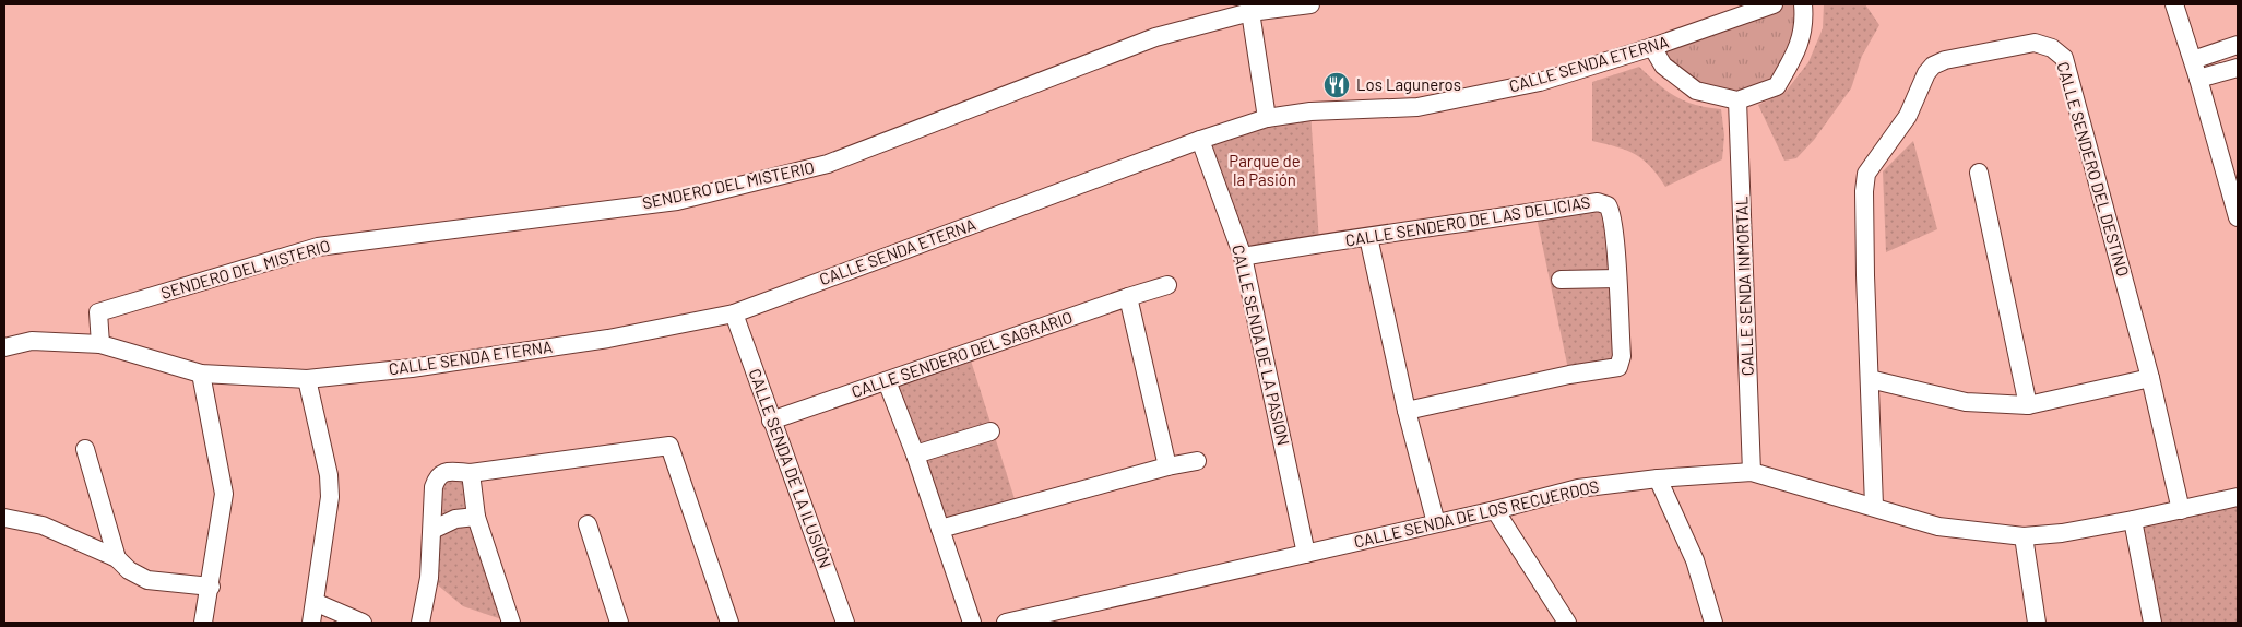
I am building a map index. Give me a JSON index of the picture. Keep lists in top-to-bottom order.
{
  "streets": {
    "street": [
      "CALLE SENDA ETERNA",
      "CALLE SENDERO DEL DESTINO",
      "SENDERO DEL MISTERIO",
      "CALLE SENDERO DE LAS DELICIAS",
      "CALLE SENDA INMORTAL",
      "CALLE SENDA DE LA PASION",
      "CALLE SENDERO DEL SAGRARIO",
      "CALLE SENDA DE LA ILUSIÓN",
      "CALLE SENDA DE LOS RECUERDOS"
    ]
  },
  "crossings": [
    ["CALLE SENDA ETERNA", "SENDERO DEL MISTERIO"],
    ["CALLE SENDA ETERNA", "CALLE SENDA DE LA PASION"],
    ["CALLE SENDA ETERNA", "CALLE SENDA DE LA ILUSIÓN"],
    ["CALLE SENDERO DEL DESTINO", "CALLE SENDA DE LOS RECUERDOS"],
    ["CALLE SENDERO DE LAS DELICIAS", "CALLE SENDA DE LA PASION"],
    ["CALLE SENDA INMORTAL", "CALLE SENDA DE LOS RECUERDOS"],
    ["CALLE SENDA DE LA PASION", "CALLE SENDA DE LOS RECUERDOS"],
    ["CALLE SENDERO DEL SAGRARIO", "CALLE SENDA DE LA ILUSIÓN"]
  ],
  "parks": ["Parque de la Pasión"],
  "places": {
    "restaurant": ["Los Laguneros"]
  }
}
